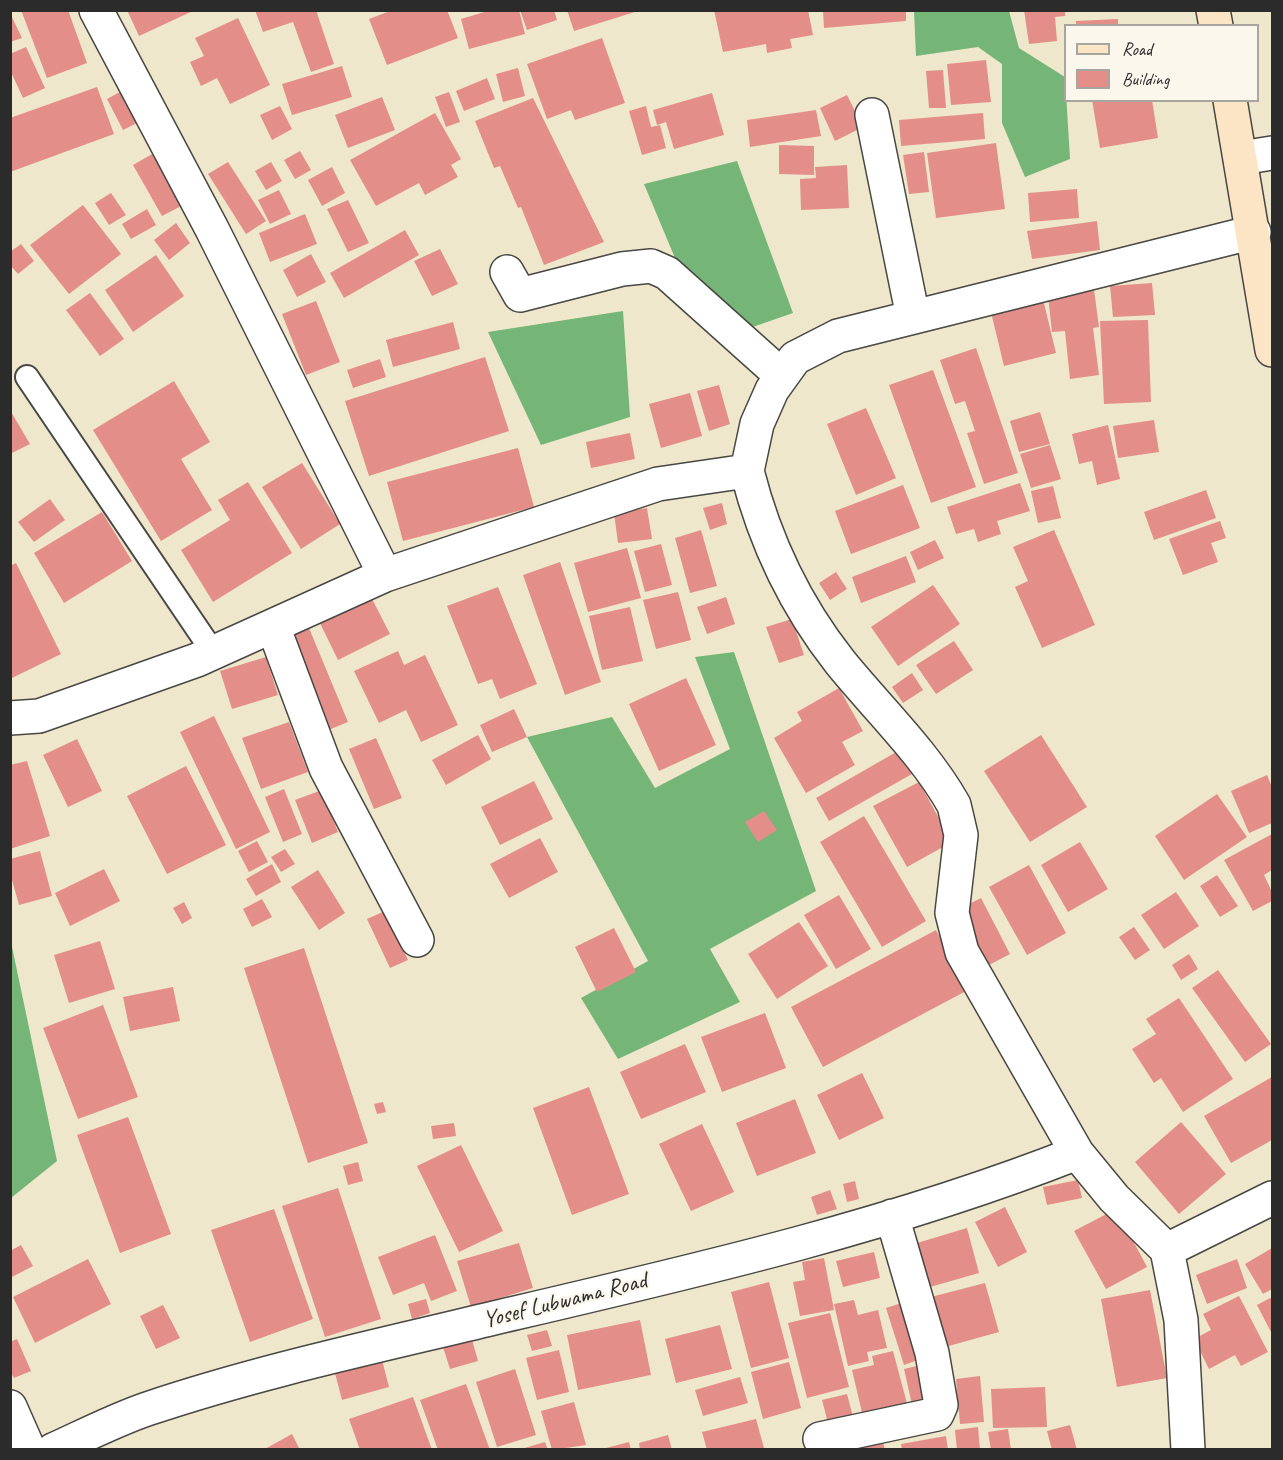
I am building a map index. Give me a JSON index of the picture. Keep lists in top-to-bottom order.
{
  "streets": {
    "street": ["Yosef Lubwama Road"]
  },
  "legend": ["Road", "Building"]
}
